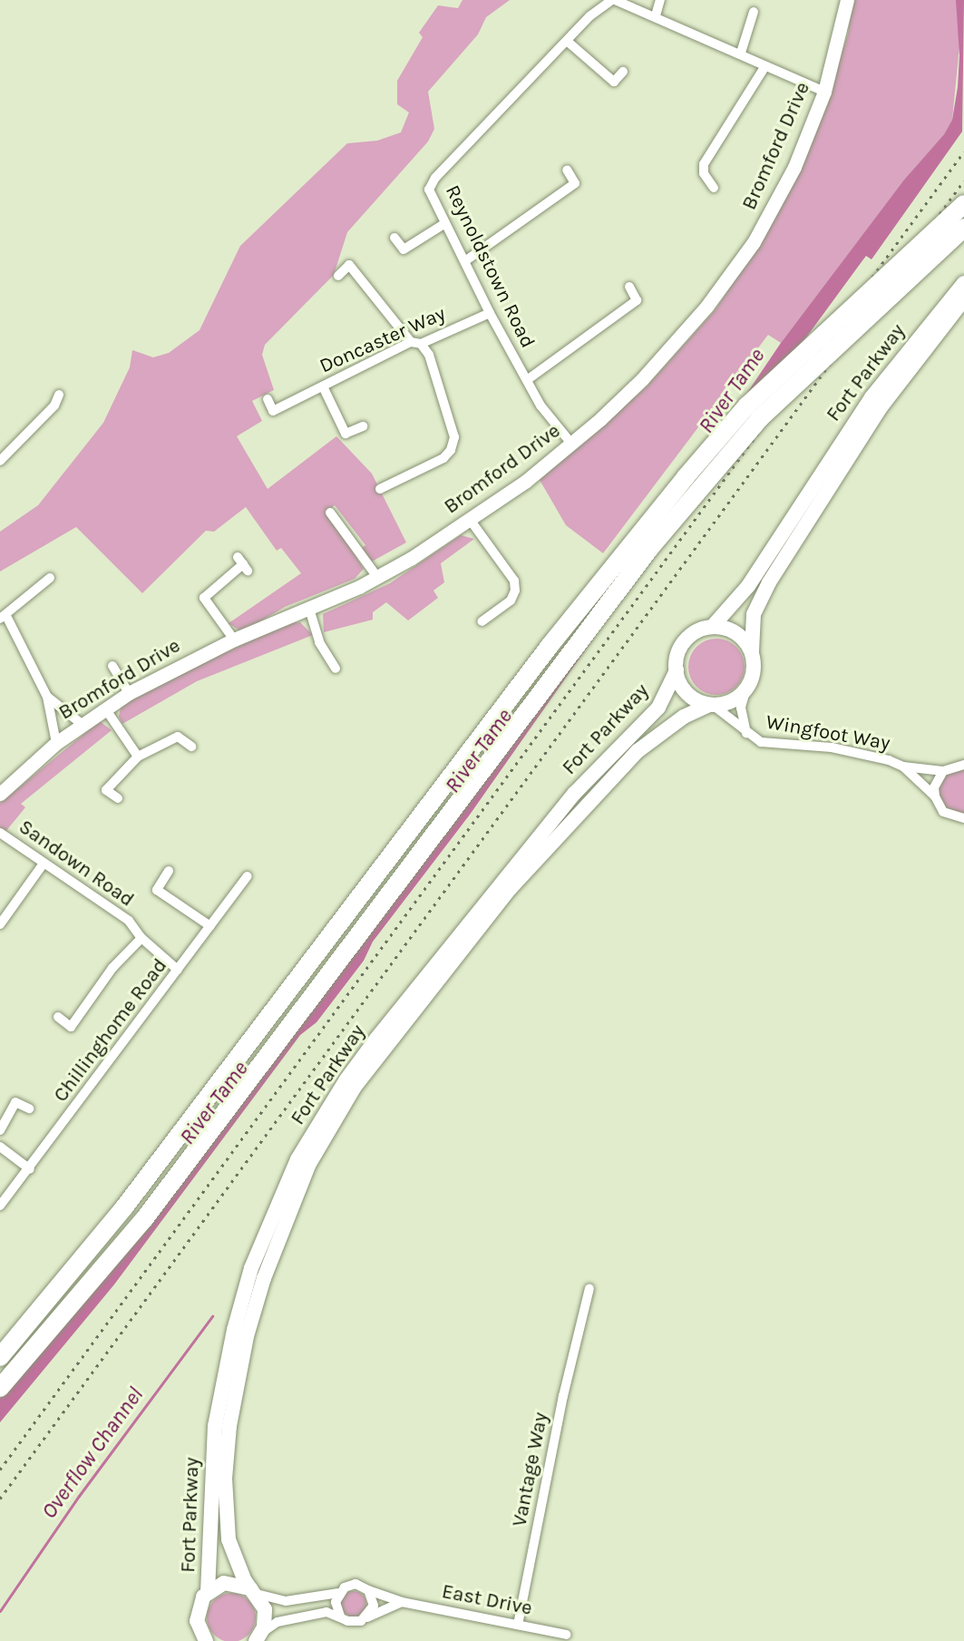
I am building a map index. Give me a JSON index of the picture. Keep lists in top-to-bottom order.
{
  "streets": {
    "main road": ["Fort Parkway"],
    "street": [
      "Bromford Drive",
      "Reynoldstown Road",
      "Doncaster Way",
      "Wingfoot Way",
      "Sandown Road",
      "Chillinghome Road",
      "Vantage Way",
      "East Drive"
    ]
  },
  "crossings": [
    ["Bromford Drive", "Reynoldstown Road"],
    ["Reynoldstown Road", "Doncaster Way"],
    ["Fort Parkway", "Wingfoot Way"],
    ["Sandown Road", "Chillinghome Road"],
    ["Vantage Way", "East Drive"]
  ],
  "water": ["River Tame", "Overflow Channel"]
}
